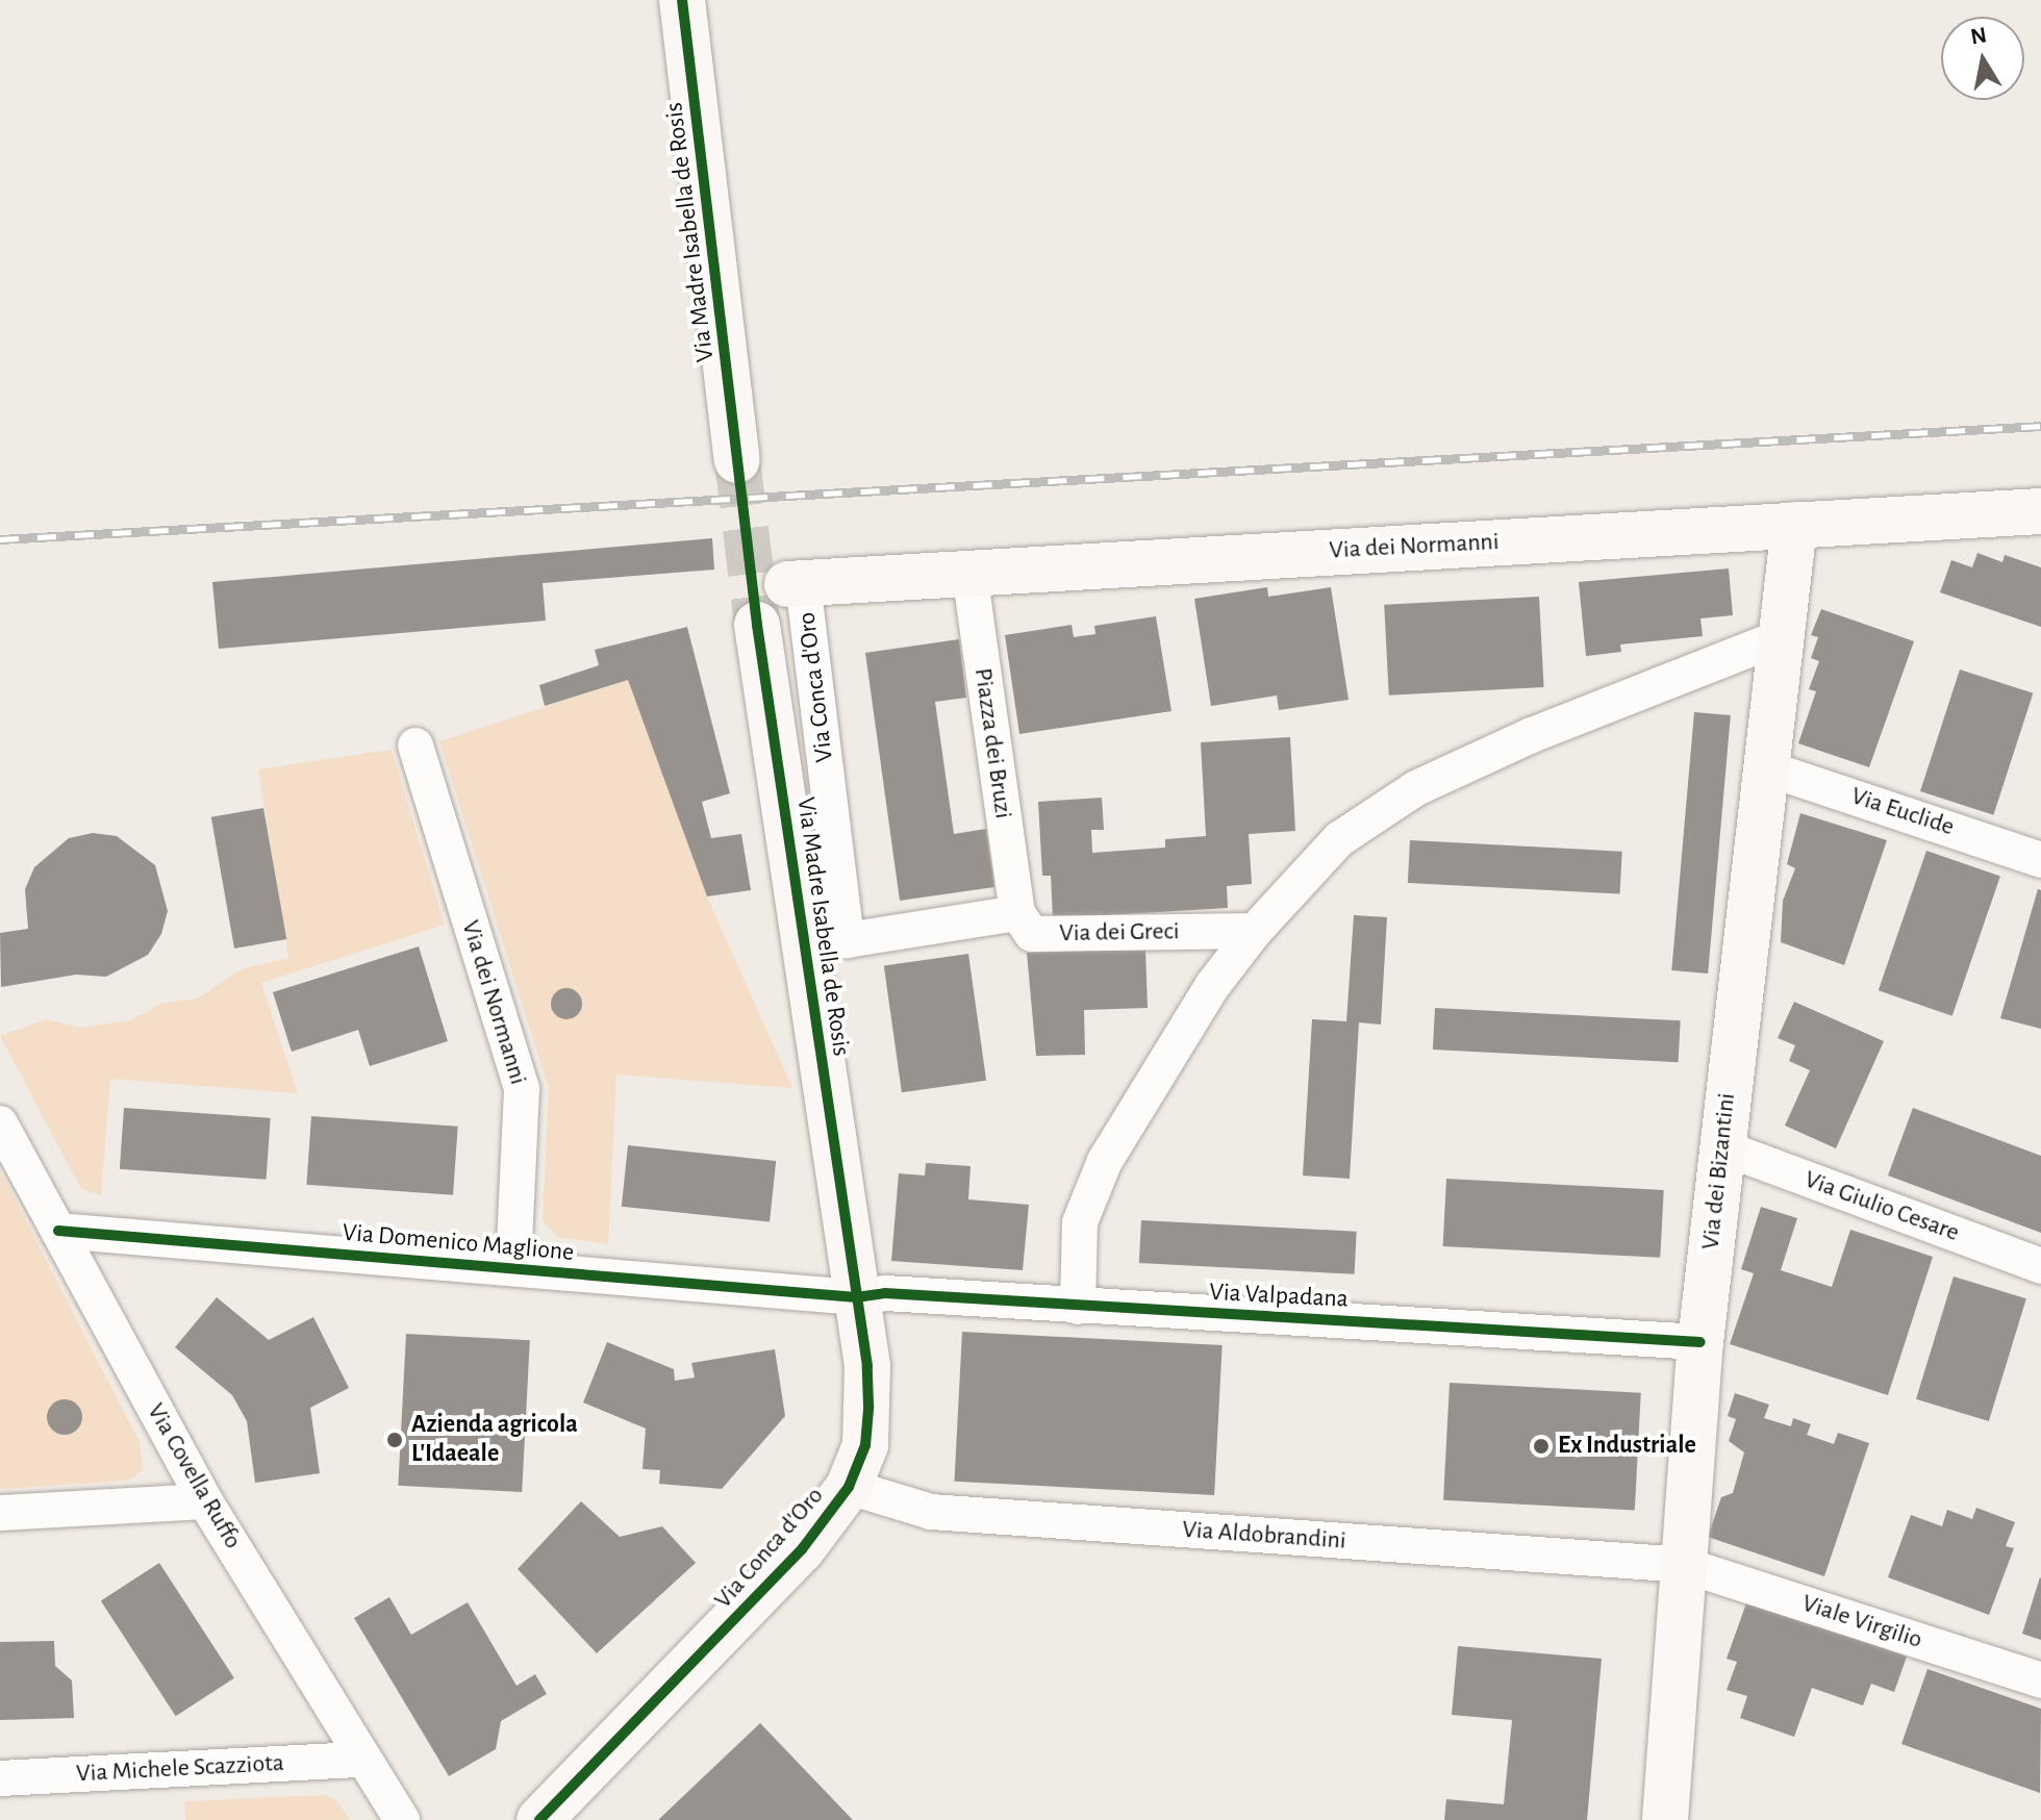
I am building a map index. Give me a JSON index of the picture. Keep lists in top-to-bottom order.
{
  "streets": {
    "street": [
      "Via Madre Isabella de Rosis",
      "Via dei Normanni",
      "Via Conca d'Oro",
      "Piazza dei Bruzi",
      "Via Euclide",
      "Via dei Greci",
      "Via dei Bizantini",
      "Via Giulio Cesare",
      "Via Domenico Maglione",
      "Via Valpadana",
      "Via Covella Ruffo",
      "Via Aldobrandini",
      "Viale Virgilio",
      "Via Michele Scazziota"
    ]
  },
  "crossings": [
    ["Via Madre Isabella de Rosis", "Via Conca d'Oro"],
    ["Via dei Normanni", "Via Conca d'Oro"],
    ["Via dei Normanni", "Piazza dei Bruzi"],
    ["Via dei Normanni", "Via dei Bizantini"],
    ["Via dei Normanni", "Via Domenico Maglione"],
    ["Via Conca d'Oro", "Piazza dei Bruzi"],
    ["Via Conca d'Oro", "Via dei Greci"],
    ["Via Conca d'Oro", "Via Domenico Maglione"],
    ["Via Conca d'Oro", "Via Valpadana"],
    ["Via Conca d'Oro", "Via Aldobrandini"],
    ["Piazza dei Bruzi", "Via dei Greci"],
    ["Via Euclide", "Via dei Bizantini"],
    ["Via dei Bizantini", "Via Giulio Cesare"],
    ["Via dei Bizantini", "Via Valpadana"],
    ["Via dei Bizantini", "Via Aldobrandini"],
    ["Via dei Bizantini", "Viale Virgilio"],
    ["Via Domenico Maglione", "Via Valpadana"],
    ["Via Domenico Maglione", "Via Covella Ruffo"],
    ["Via Covella Ruffo", "Via Michele Scazziota"],
    ["Via Aldobrandini", "Viale Virgilio"]
  ],
  "places": ["Azienda agricola L'Idaeale", "Ex Industriale"],
  "north": "top"
}
